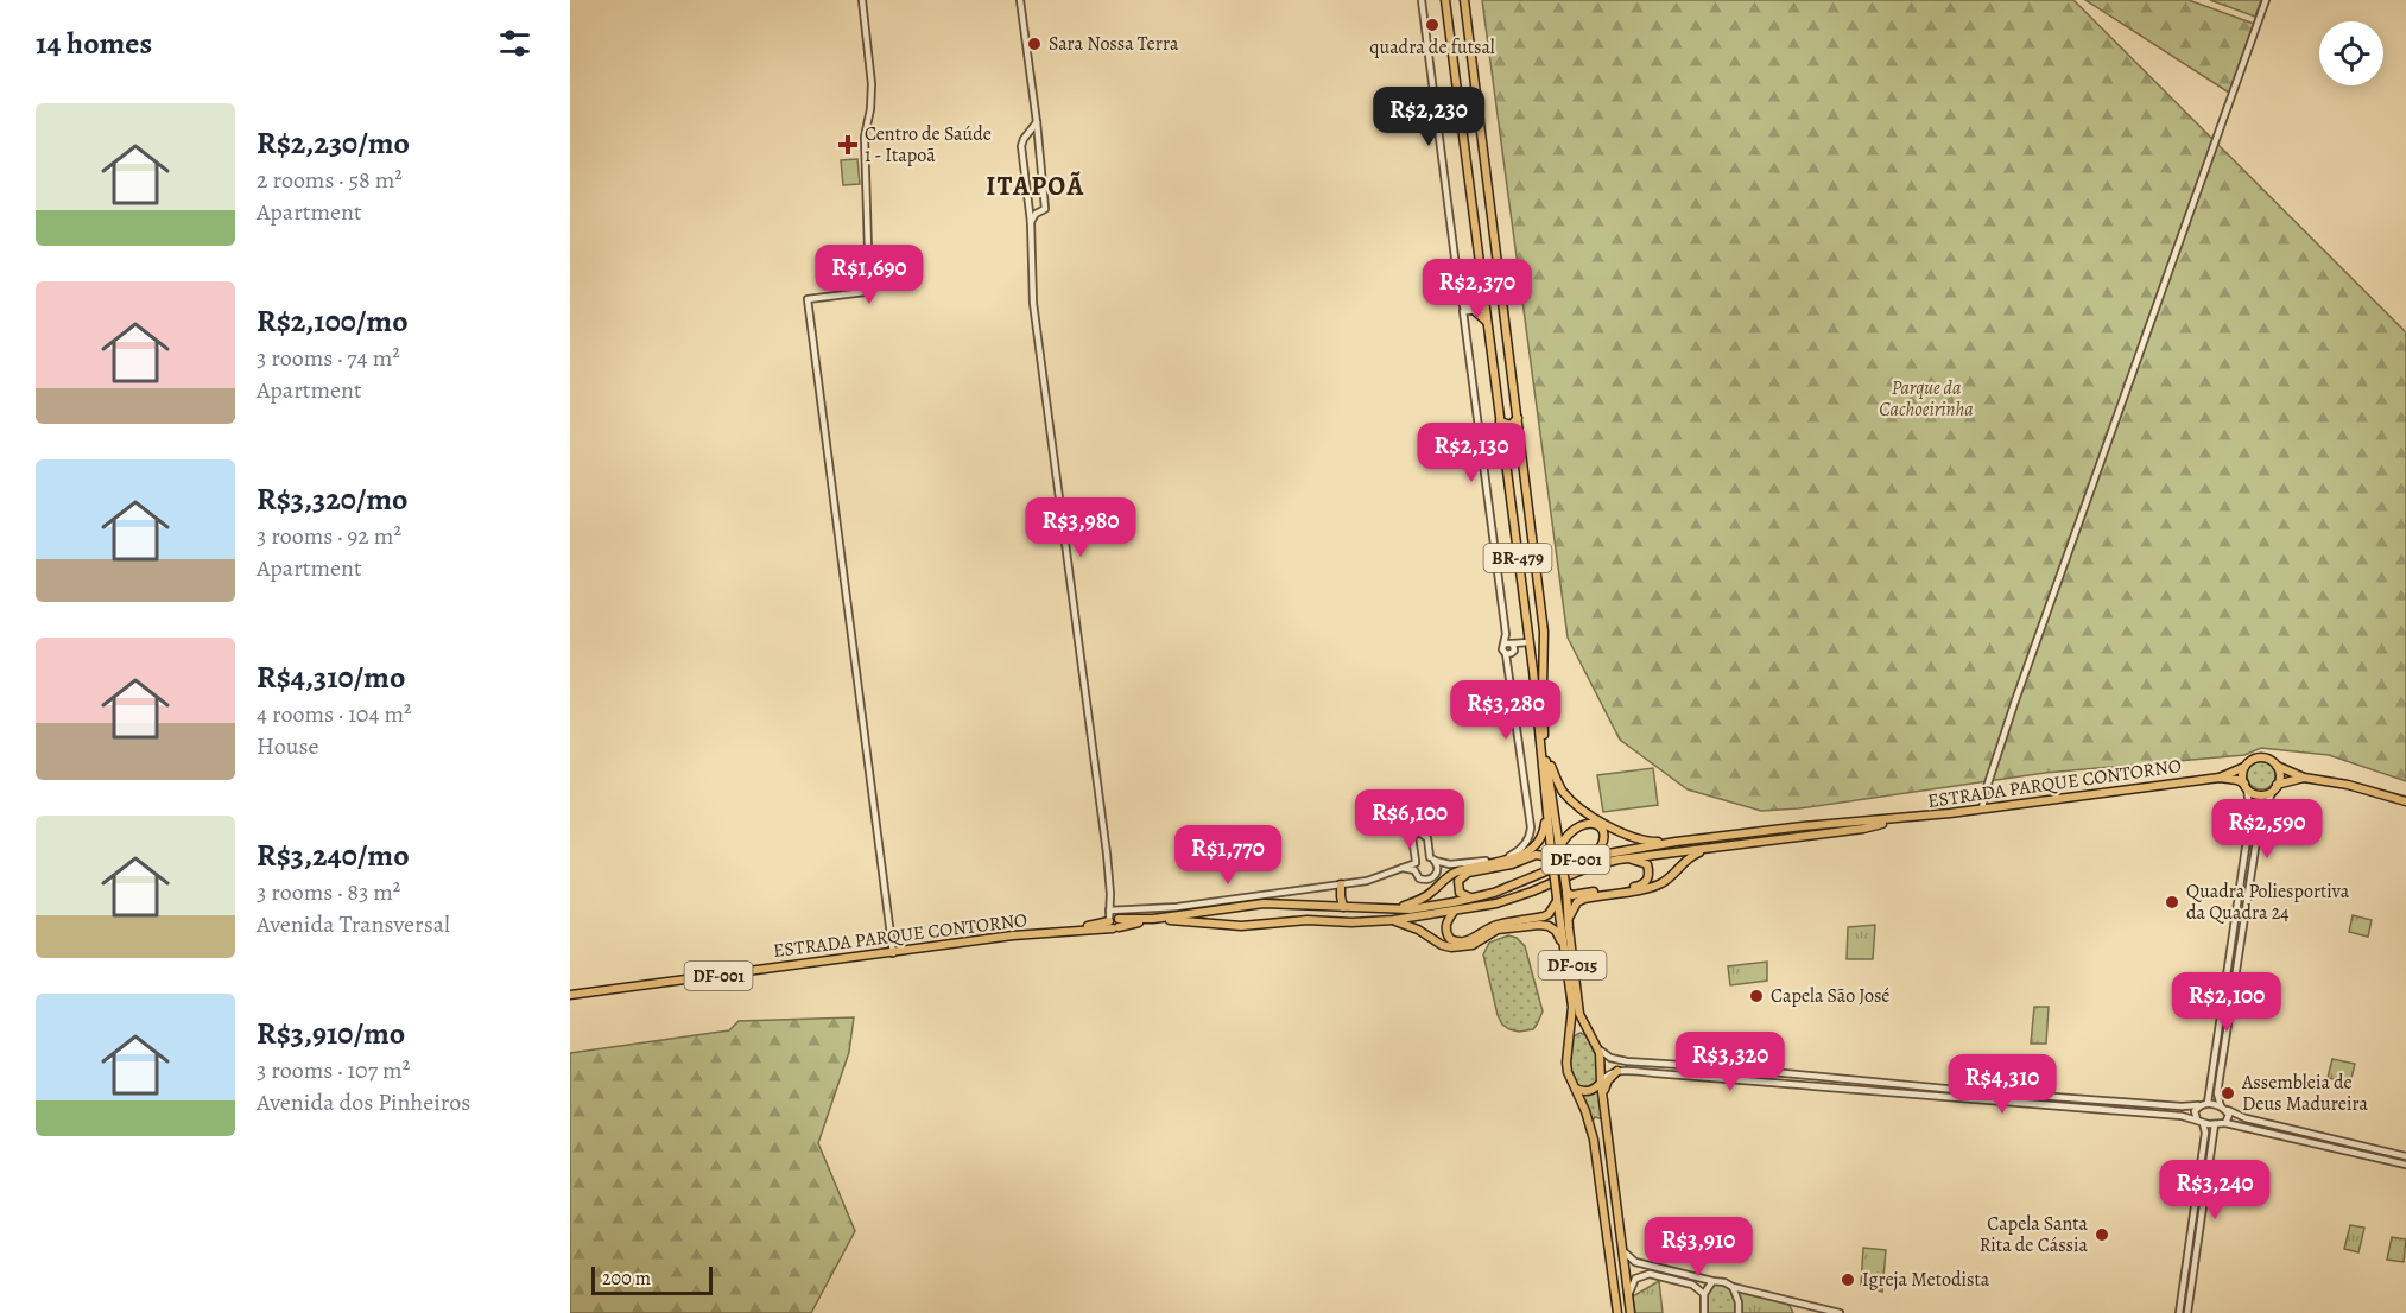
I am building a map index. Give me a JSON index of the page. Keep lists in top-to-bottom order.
{
  "streets": {
    "main road": [
      "BR-479",
      "ESTRADA PARQUE CONTORNO",
      "DF-001",
      "DF-015"
    ]
  },
  "crossings": [
    ["BR-479", "DF-015"],
    ["ESTRADA PARQUE CONTORNO", "DF-001"]
  ],
  "districts": ["ITAPOÃ"],
  "parks": ["Parque da Cachoeirinha"],
  "places": {
    "other": [
      "quadra de futsal",
      "Sara Nossa Terra",
      "Quadra Poliesportiva da Quadra 24",
      "Capela São José",
      "Assembleia de Deus Madureira",
      "Capela Santa Rita de Cássia",
      "Igreja Metodista"
    ],
    "health": ["Centro de Saúde 1 - Itapoã"]
  },
  "scale_bar": "200 m",
  "page": {
    "heading": "14 homes",
    "list": [
      {
        "name": "R$2,230/mo",
        "note": "2 rooms · 58 m² · Apartment"
      },
      {
        "name": "R$2,100/mo",
        "note": "3 rooms · 74 m² · Apartment"
      },
      {
        "name": "R$3,320/mo",
        "note": "3 rooms · 92 m² · Apartment"
      },
      {
        "name": "R$4,310/mo",
        "note": "4 rooms · 104 m² · House"
      },
      {
        "name": "R$3,240/mo",
        "note": "3 rooms · 83 m² · Avenida Transversal"
      },
      {
        "name": "R$3,910/mo",
        "note": "3 rooms · 107 m² · Avenida dos Pinheiros"
      }
    ],
    "price": [
      "R$2,230",
      "R$1,690",
      "R$2,370",
      "R$2,130",
      "R$3,980",
      "R$3,280",
      "R$6,100",
      "R$2,590",
      "R$1,770",
      "R$2,100",
      "R$3,320",
      "R$4,310",
      "R$3,240",
      "R$3,910"
    ],
    "scale": "200 m"
  }
}
